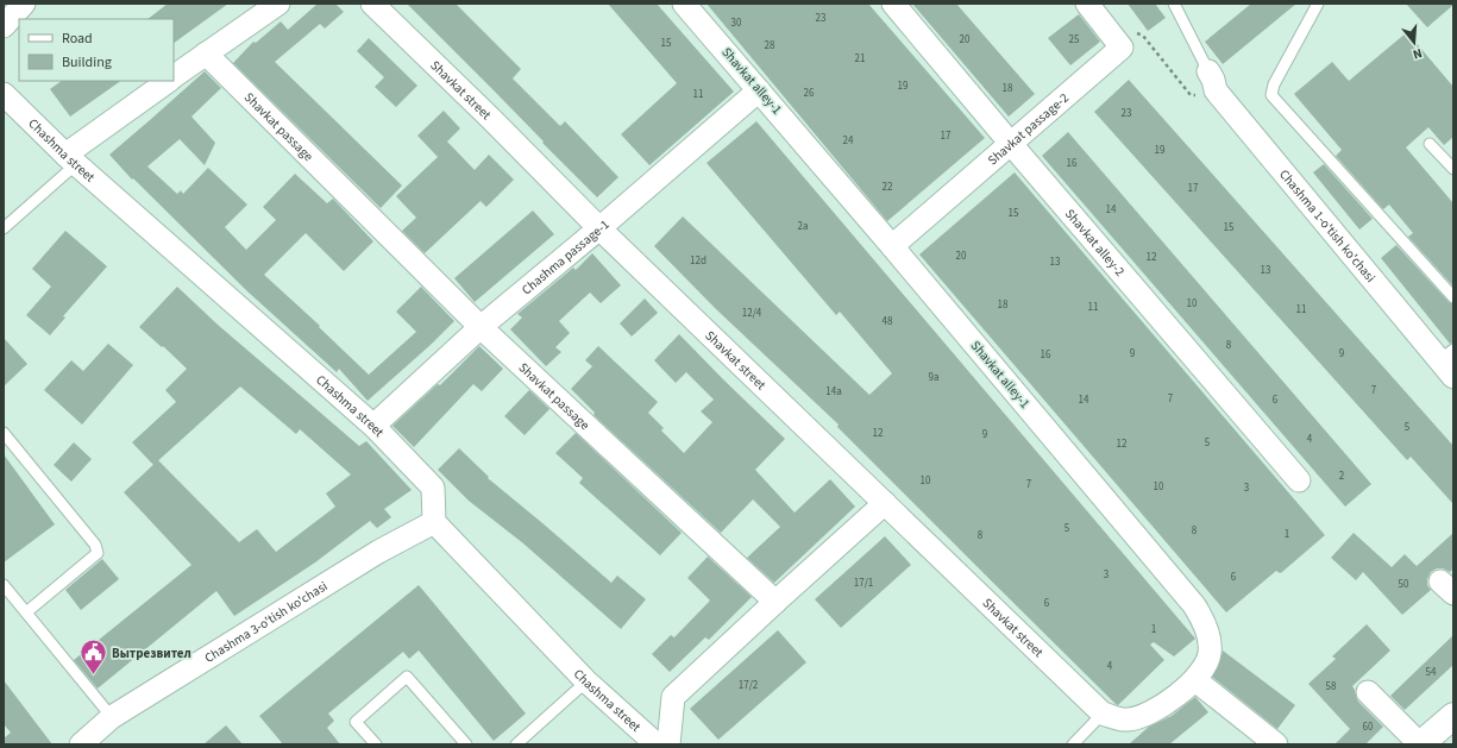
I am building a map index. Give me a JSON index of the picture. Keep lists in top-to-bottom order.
{
  "streets": {
    "street": [
      "Shavkat alley-1",
      "Shavkat street",
      "Shavkat passage",
      "Shavkat passage-2",
      "Chashma street",
      "Chashma 1-o'tish ko'chasi",
      "Shavkat alley-2",
      "Chashma passage-1",
      "Chashma 3-o'tish ko'chasi"
    ]
  },
  "crossings": [
    ["Shavkat alley-1", "Shavkat street"],
    ["Shavkat alley-1", "Shavkat passage-2"],
    ["Shavkat alley-1", "Chashma passage-1"],
    ["Shavkat street", "Chashma passage-1"],
    ["Shavkat passage", "Chashma passage-1"],
    ["Shavkat passage-2", "Shavkat alley-2"],
    ["Chashma street", "Chashma passage-1"],
    ["Chashma street", "Chashma 3-o'tish ko'chasi"]
  ],
  "places": {
    "public building": ["Вытрезвител"]
  },
  "house_numbers": [
    "23",
    "30",
    "20",
    "25",
    "15",
    "28",
    "21",
    "19",
    "18",
    "26",
    "11",
    "23",
    "17",
    "24",
    "19",
    "16",
    "22",
    "17",
    "14",
    "15",
    "2a",
    "15",
    "20",
    "12",
    "12d",
    "13",
    "13",
    "10",
    "18",
    "11",
    "11",
    "12/4",
    "48",
    "8",
    "9",
    "9",
    "16",
    "9a",
    "7",
    "14a",
    "7",
    "14",
    "6",
    "5",
    "12",
    "9",
    "4",
    "5",
    "12",
    "2",
    "10",
    "7",
    "10",
    "3",
    "5",
    "8",
    "1",
    "8",
    "3",
    "6",
    "17/1",
    "50",
    "6",
    "1",
    "4",
    "54",
    "17/2",
    "58",
    "60"
  ],
  "legend": ["Road", "Building"],
  "north": "bottom"
}
